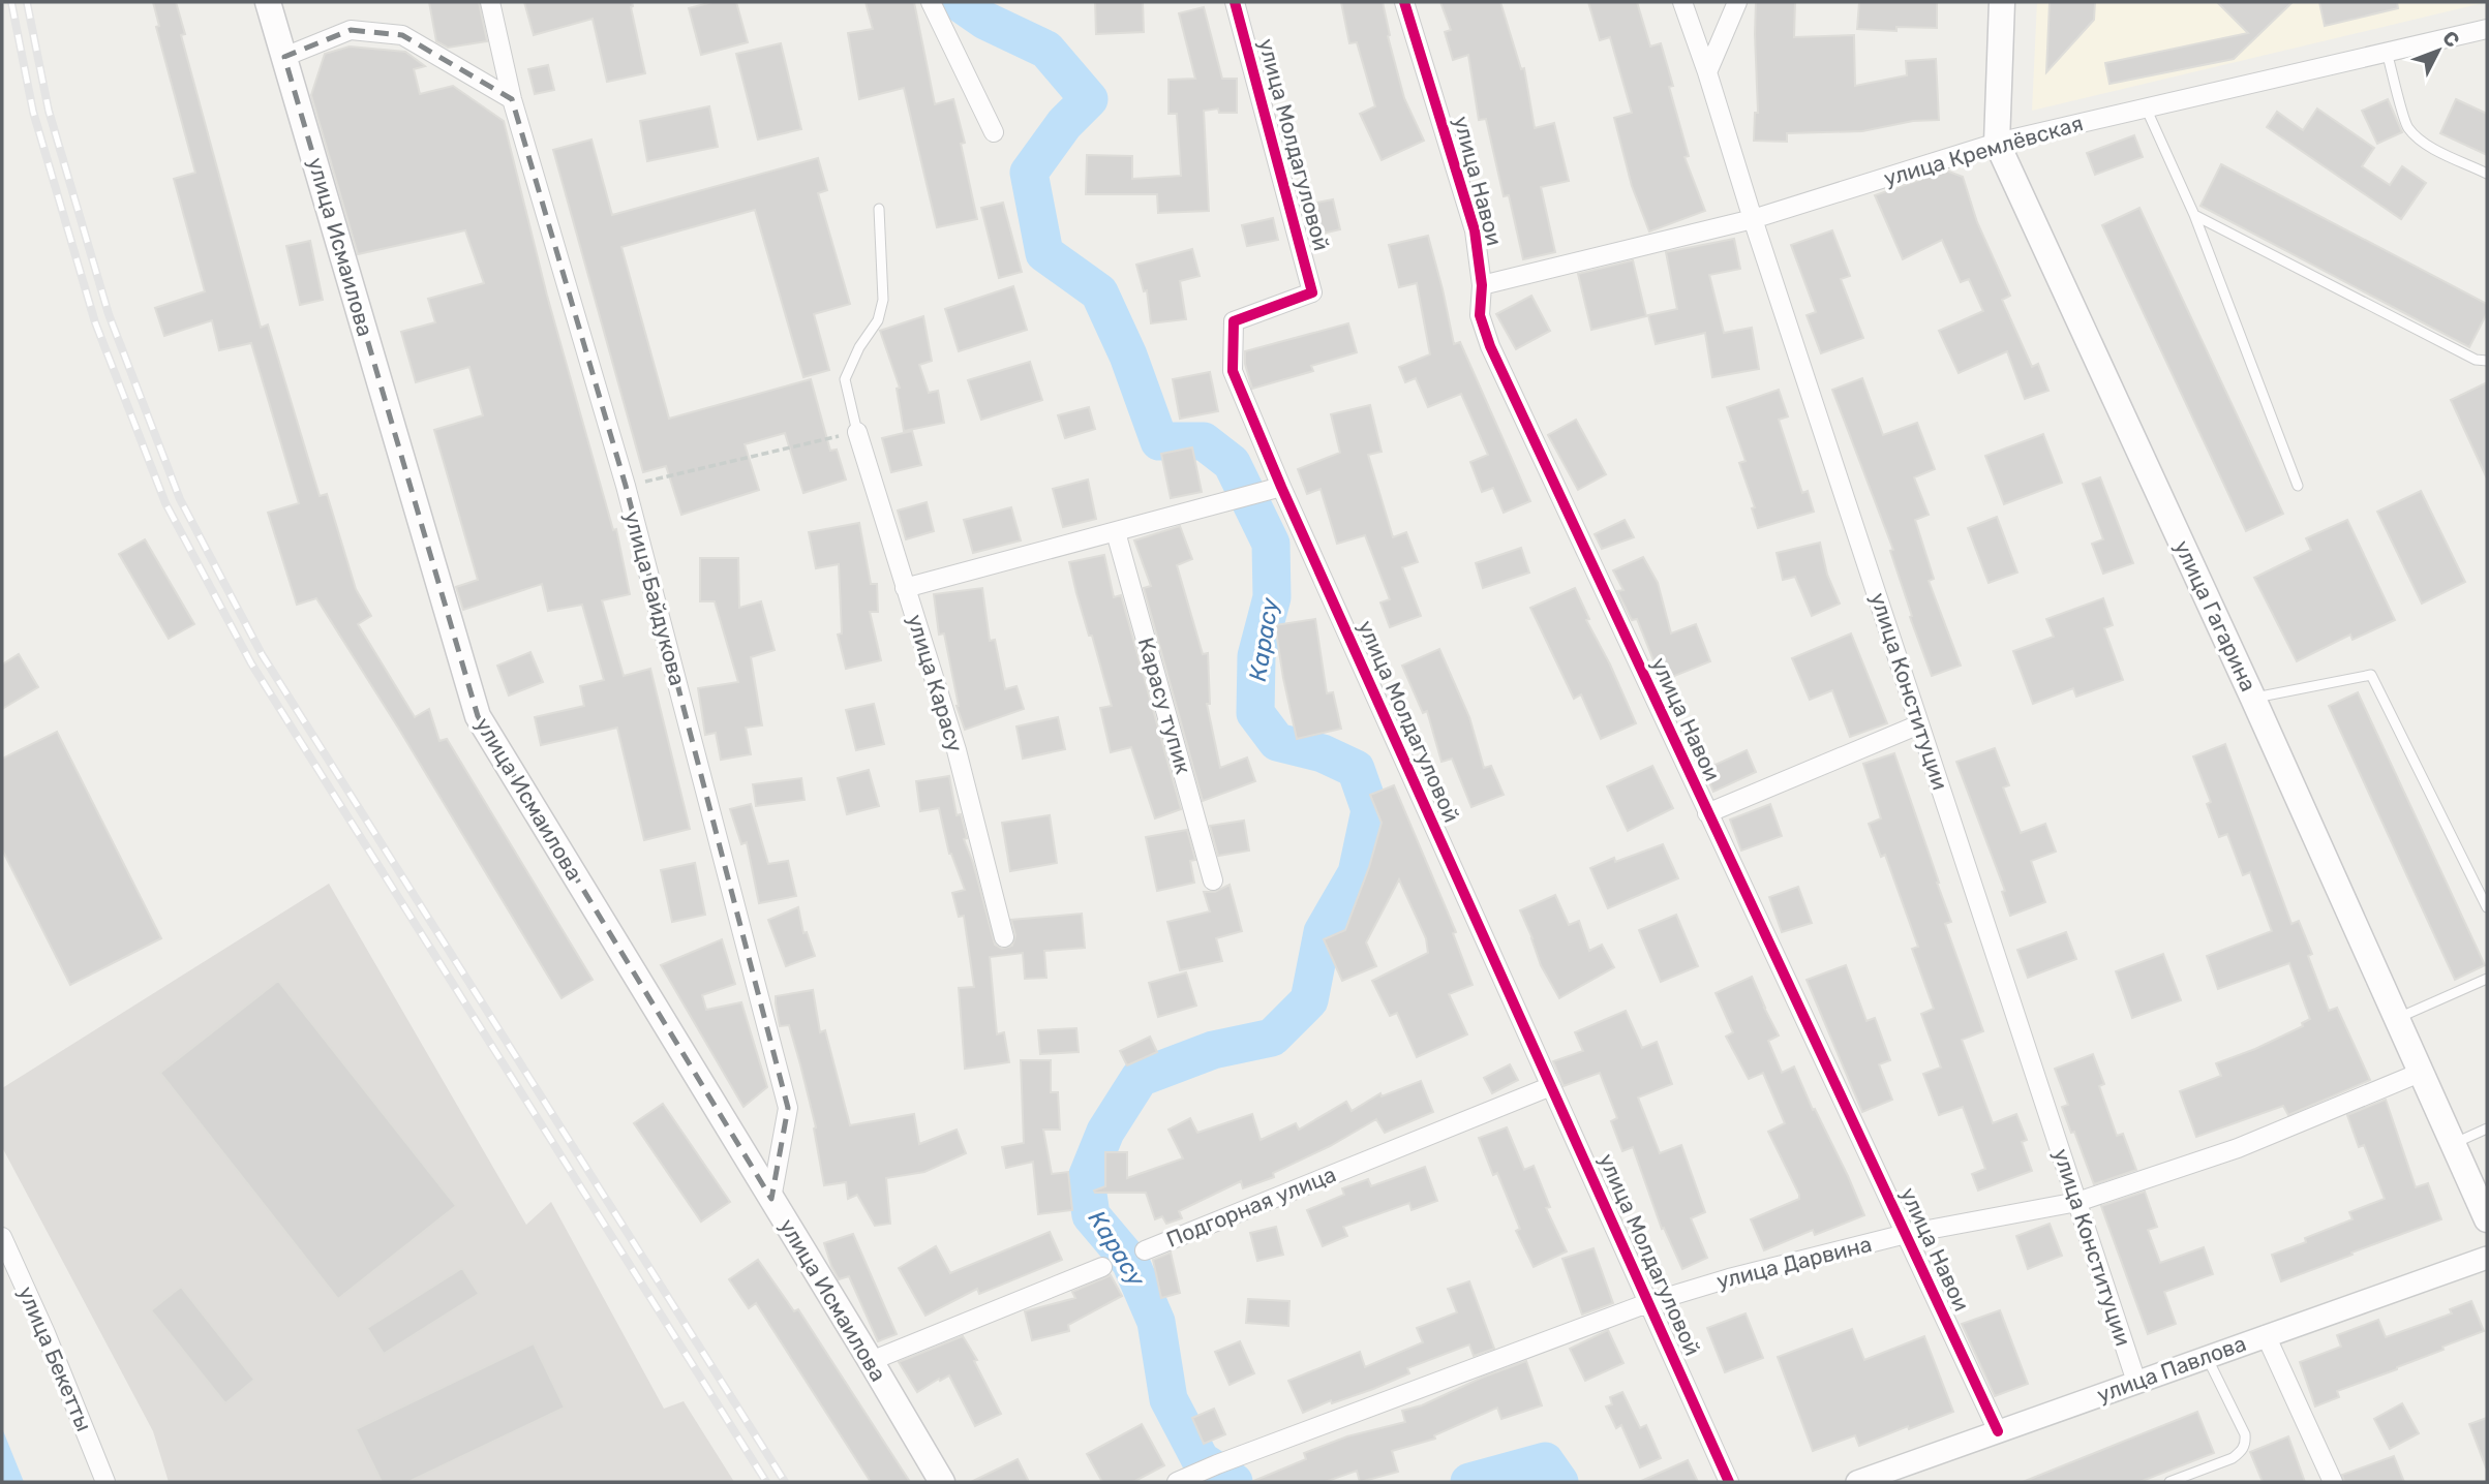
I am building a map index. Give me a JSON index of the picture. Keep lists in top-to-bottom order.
{
  "streets": {
    "main road": ["улица Исмаилова", "улица Гагарина"],
    "street": [
      "улица Молдагуловой",
      "улица Кремлёвская",
      "улица Навои",
      "улица Байдукова",
      "улица Карасу",
      "улица Конституции",
      "Карасу тупик",
      "Подгорная улица",
      "улица Дарвина",
      "улица Бекетты",
      "улица Павлова"
    ]
  },
  "crossings": [
    ["улица Молдагуловой", "Подгорная улица"],
    ["улица Молдагуловой", "улица Дарвина"],
    ["улица Кремлёвская", "улица Навои"],
    ["улица Кремлёвская", "улица Гагарина"],
    ["улица Кремлёвская", "улица Конституции"],
    ["улица Навои", "улица Дарвина"],
    ["улица Навои", "улица Павлова"],
    ["улица Исмаилова", "улица Байдукова"],
    ["улица Гагарина", "улица Дарвина"],
    ["улица Конституции", "улица Дарвина"],
    ["улица Конституции", "улица Павлова"]
  ],
  "water": ["Карасу"],
  "north": "top right"
}
